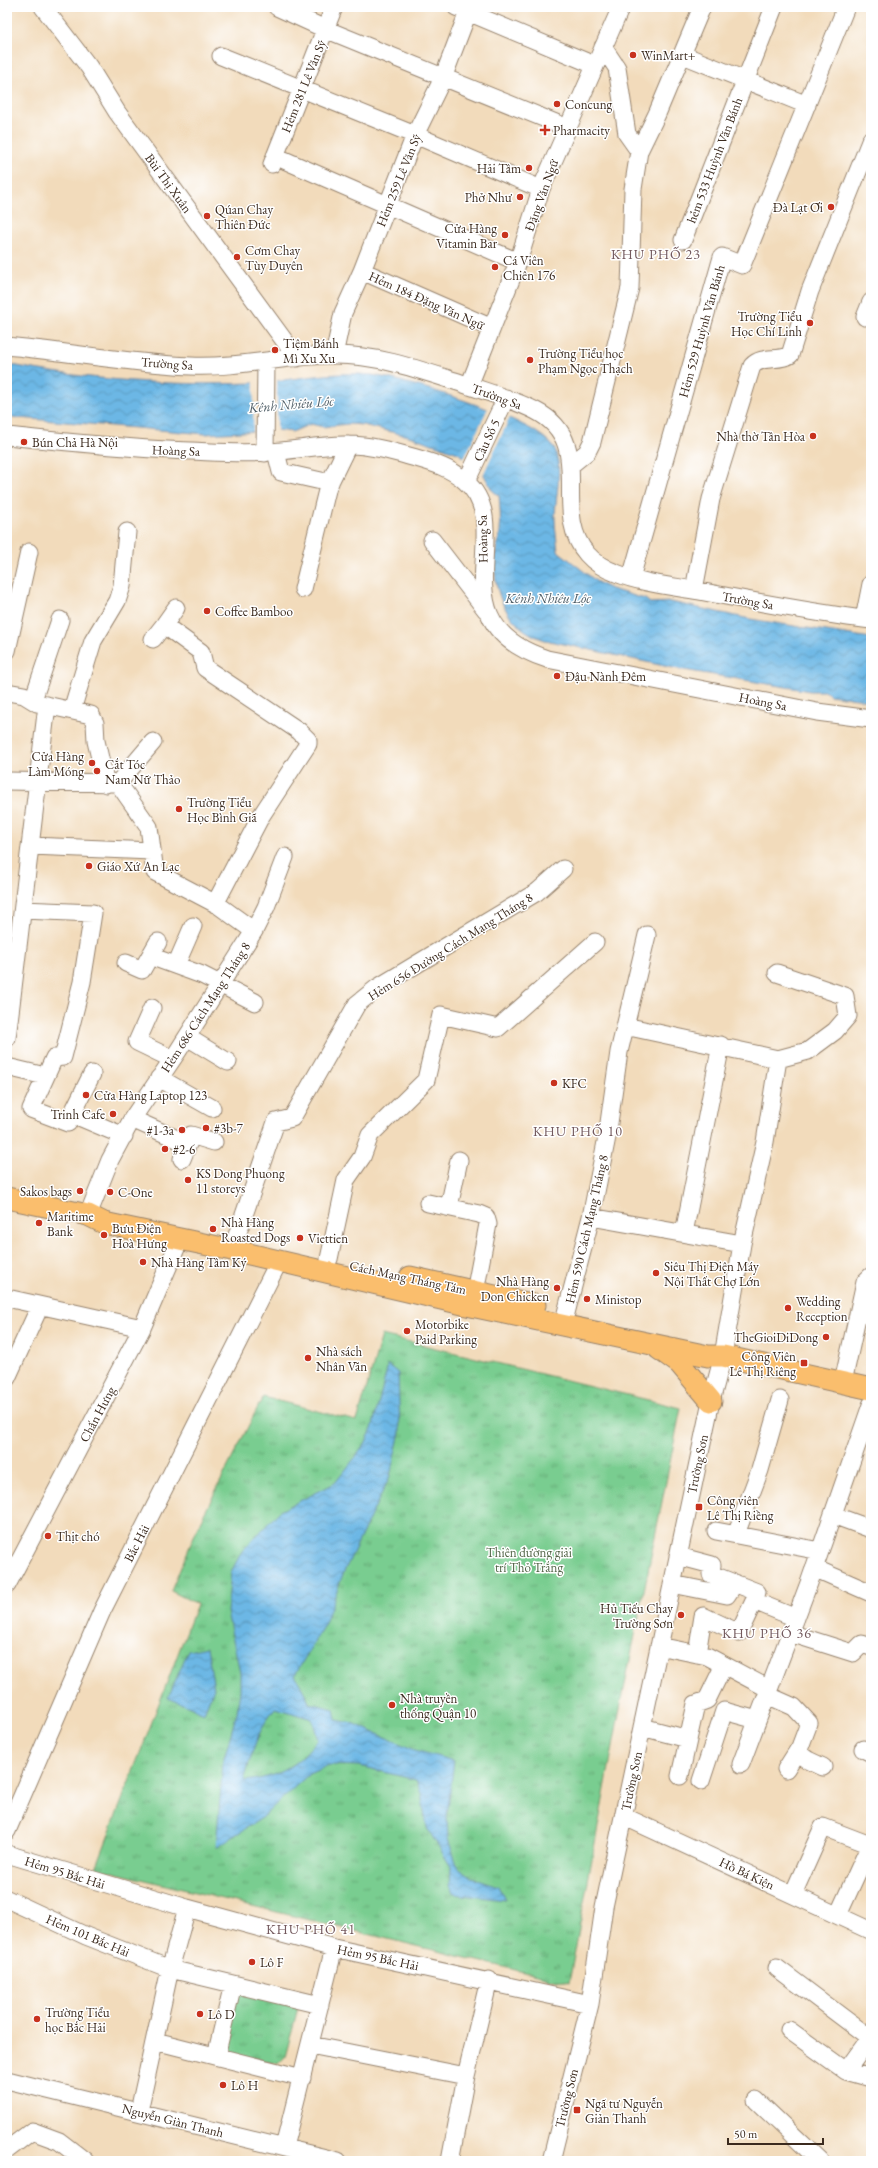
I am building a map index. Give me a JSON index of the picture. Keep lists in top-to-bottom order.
{
  "streets": {
    "main road": ["Cách Mạng Tháng Tám"],
    "street": [
      "Hẻm 281 Lê Văn Sỹ",
      "hẻm 533 Huỳnh Văn Bánh",
      "Hẻm 259 Lê Văn Sỹ",
      "Bùi Thị Xuân",
      "Đặng Văn Ngữ",
      "Hẻm 184 Đặng Văn Ngữ",
      "Hẻm 529 Huỳnh Văn Bánh",
      "Trường Sa",
      "Cầu Số 5",
      "Hoàng Sa",
      "Hẻm 656 Đường Cách Mạng Tháng 8",
      "Hẻm 686 Cách Mạng Tháng 8",
      "Hẻm 590 Cách Mạng Tháng 8",
      "Chấn Hưng",
      "Trường Sơn",
      "Bắc Hải",
      "Hẻm 95 Bắc Hải",
      "Hồ Bá Kiện",
      "Hẻm 101 Bắc Hải",
      "Nguyễn Giàn Thanh"
    ]
  },
  "crossings": [
    ["Hẻm 281 Lê Văn Sỹ", "Hẻm 259 Lê Văn Sỹ"],
    ["Hẻm 259 Lê Văn Sỹ", "Hẻm 184 Đặng Văn Ngữ"],
    ["Hẻm 259 Lê Văn Sỹ", "Trường Sa"],
    ["Bùi Thị Xuân", "Trường Sa"],
    ["Đặng Văn Ngữ", "Hẻm 184 Đặng Văn Ngữ"],
    ["Đặng Văn Ngữ", "Trường Sa"],
    ["Hẻm 529 Huỳnh Văn Bánh", "Trường Sa"],
    ["Trường Sa", "Cầu Số 5"],
    ["Cầu Số 5", "Hoàng Sa"],
    ["Hẻm 656 Đường Cách Mạng Tháng 8", "Cách Mạng Tháng Tám"],
    ["Hẻm 686 Cách Mạng Tháng 8", "Cách Mạng Tháng Tám"],
    ["Hẻm 590 Cách Mạng Tháng 8", "Cách Mạng Tháng Tám"],
    ["Cách Mạng Tháng Tám", "Chấn Hưng"],
    ["Cách Mạng Tháng Tám", "Trường Sơn"],
    ["Cách Mạng Tháng Tám", "Bắc Hải"],
    ["Trường Sơn", "Hẻm 95 Bắc Hải"],
    ["Trường Sơn", "Hồ Bá Kiện"]
  ],
  "districts": [
    "KHU PHỐ 23",
    "KHU PHỐ 10",
    "KHU PHỐ 36",
    "KHU PHỐ 41"
  ],
  "water": ["Kênh Nhiêu Lộc"],
  "parks": ["Thiên đường giải trí Thỏ Trắng"],
  "places": {
    "other": [
      "WinMart+",
      "Concung",
      "Hải Tâm",
      "Phở Như",
      "Đà Lạt Ơi",
      "Qúan Chay Thiên Đức",
      "Cửa Hàng Vitamin Bar",
      "Cơm Chay Tùy Duyên",
      "Cá Viên Chiên 176",
      "Trường Tiểu Học Chí Linh",
      "Tiệm Bánh Mì Xu Xu",
      "Trường Tiểu học Phạm Ngọc Thạch",
      "Nhà thờ Tân Hòa",
      "Bún Chả Hà Nội",
      "Coffee Bamboo",
      "Đậu Nành Đêm",
      "Cửa Hàng Làm Móng",
      "Cắt Tóc Nam Nữ Thảo",
      "Trường Tiểu Học Bình Giã",
      "Giáo Xứ An Lạc",
      "KFC",
      "Cửa Hàng Laptop 123",
      "Trinh Cafe",
      "#3b-7",
      "#1-3a",
      "#2-6",
      "KS Dong Phuong 11 storeys",
      "Sakos bags",
      "C-One",
      "Maritime Bank",
      "Nhà Hàng Roasted Dogs",
      "Bưu Điện Hoà Hưng",
      "Viettien",
      "Nhà Hàng Tâm Ký",
      "Siêu Thị Điện Máy Nội Thất Chợ Lớn",
      "Nhà Hàng Don Chicken",
      "Ministop",
      "Wedding Reception",
      "Motorbike Paid Parking",
      "TheGioiDiDong",
      "Nhà sách Nhân Văn",
      "Thịt chó",
      "Hủ Tiếu Chay Trường Sơn",
      "Nhà truyền thống Quận 10",
      "Lô F",
      "Lô D",
      "Trường Tiểu học Bắc Hải",
      "Lô H"
    ],
    "health": ["Pharmacity"],
    "transit": ["Công Viên Lê Thị Riêng", "Công viên Lê Thị Riềng", "Ngã tư Nguyễn Giản Thanh"]
  },
  "scale_bar": "50 m"
}
